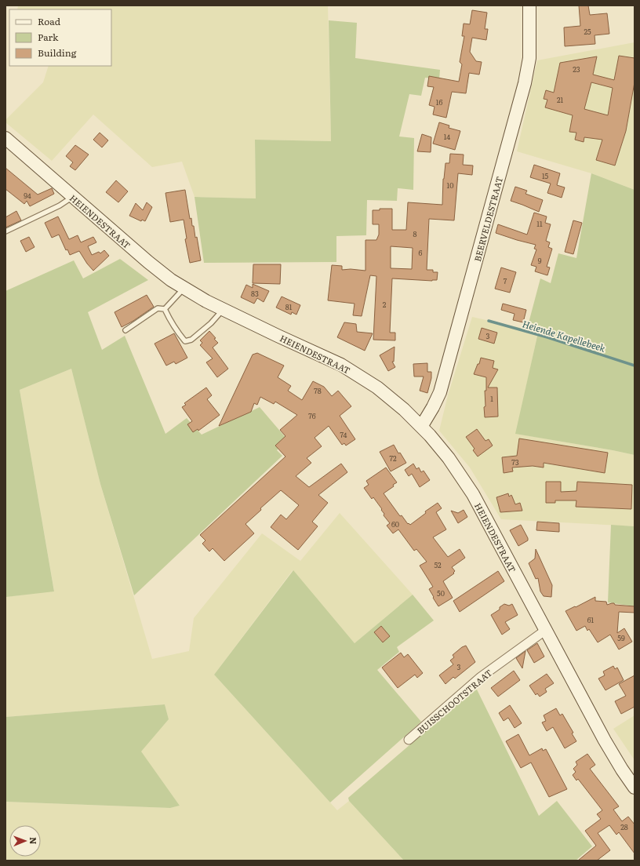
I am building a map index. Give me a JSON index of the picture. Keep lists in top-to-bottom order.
{
  "streets": {
    "main road": ["BEERVELDESTRAAT", "HEIENDESTRAAT"],
    "street": ["BUISSCHOOTSTRAAT"]
  },
  "crossings": [
    ["BEERVELDESTRAAT", "HEIENDESTRAAT"],
    ["HEIENDESTRAAT", "BUISSCHOOTSTRAAT"]
  ],
  "water": ["Heiende Kapellebeek"],
  "house_numbers": [
    "25",
    "23",
    "21",
    "16",
    "14",
    "15",
    "10",
    "94",
    "11",
    "8",
    "6",
    "9",
    "7",
    "83",
    "2",
    "81",
    "3",
    "78",
    "1",
    "76",
    "74",
    "72",
    "73",
    "60",
    "52",
    "50",
    "61",
    "59",
    "3",
    "28"
  ],
  "legend": ["Road", "Park", "Building"],
  "north": "right"
}
